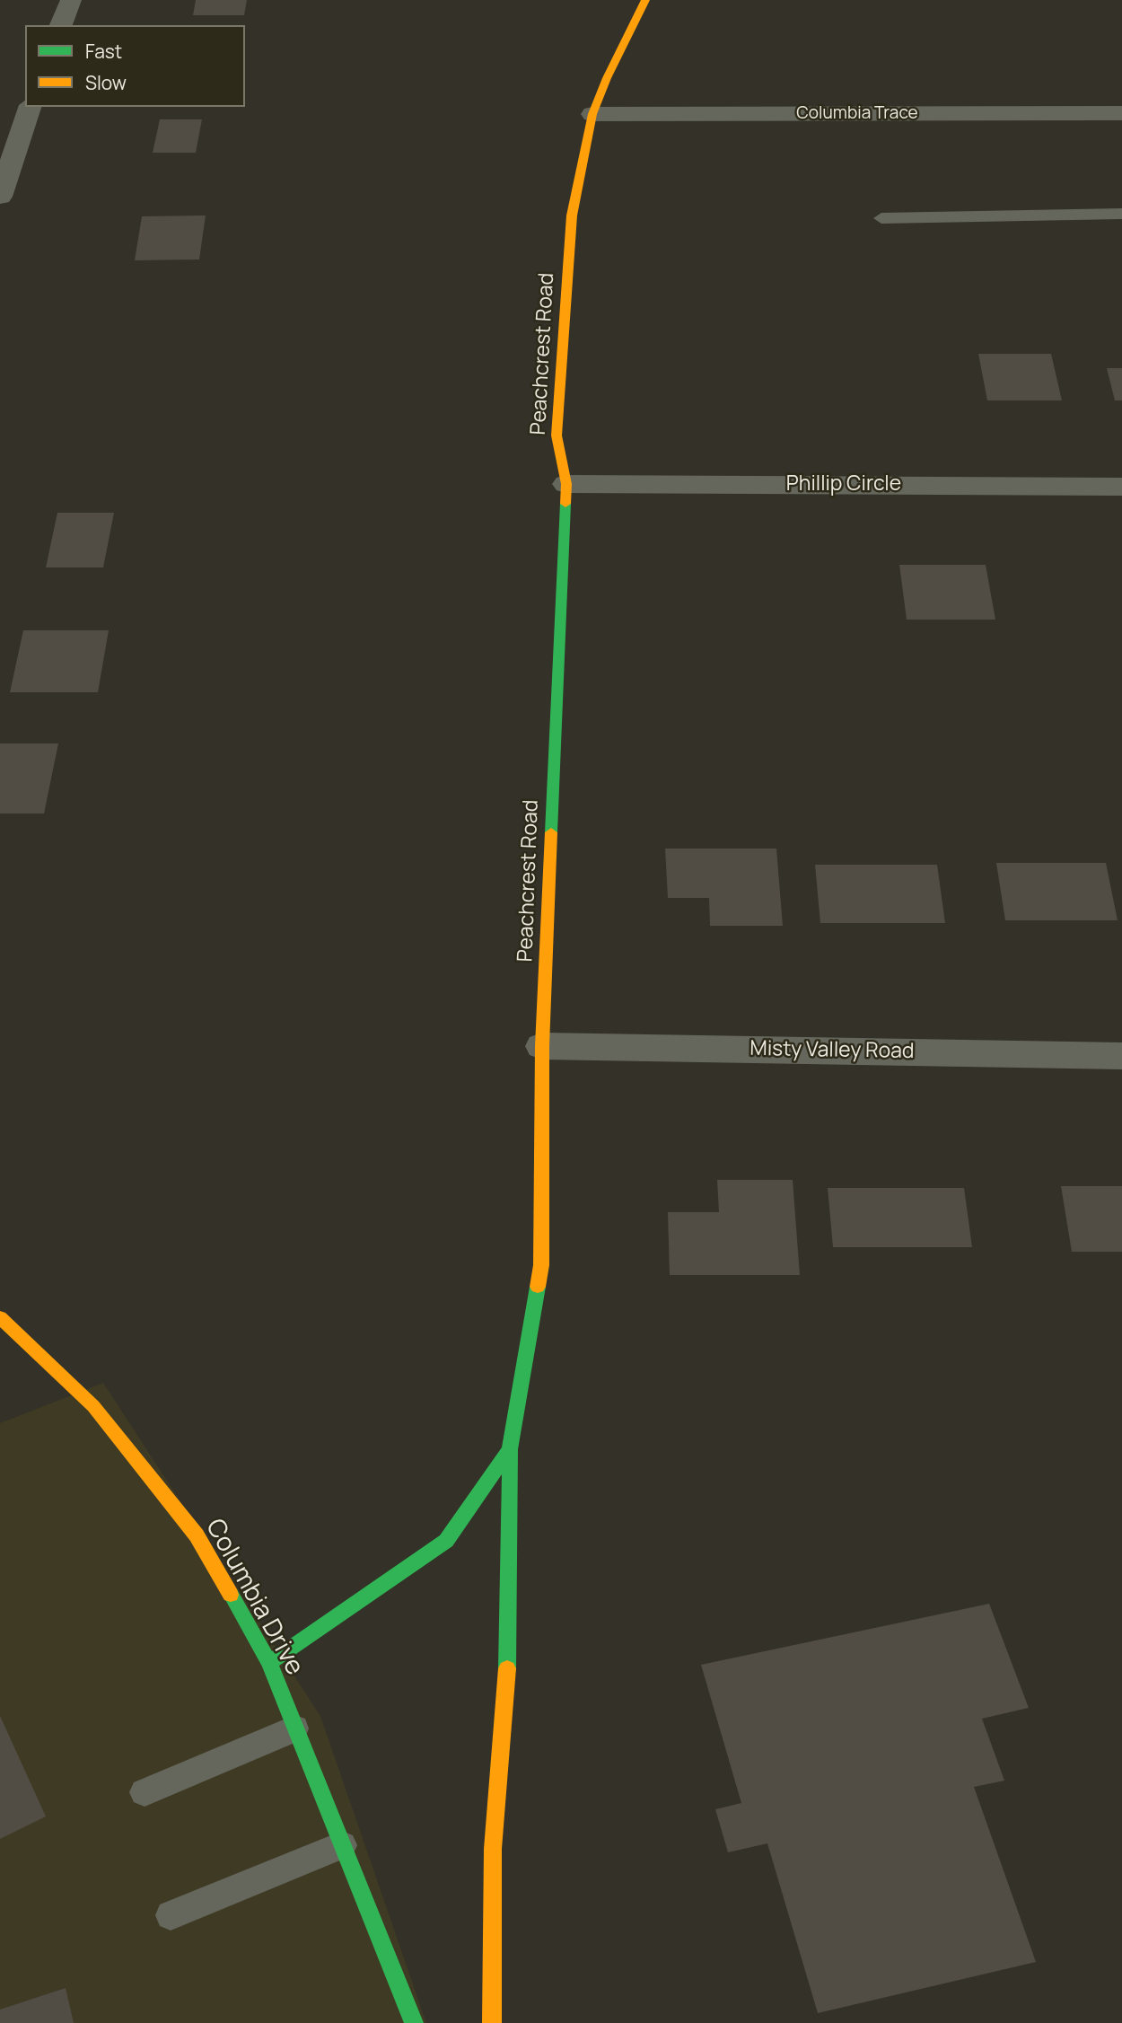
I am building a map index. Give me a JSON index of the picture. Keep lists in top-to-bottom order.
{
  "streets": {
    "street": [
      "Columbia Trace",
      "Peachcrest Road",
      "Phillip Circle",
      "Misty Valley Road",
      "Columbia Drive"
    ]
  },
  "crossings": [
    ["Columbia Trace", "Peachcrest Road"],
    ["Peachcrest Road", "Phillip Circle"],
    ["Peachcrest Road", "Misty Valley Road"],
    ["Peachcrest Road", "Columbia Drive"]
  ],
  "legend": ["Fast", "Slow"]
}
